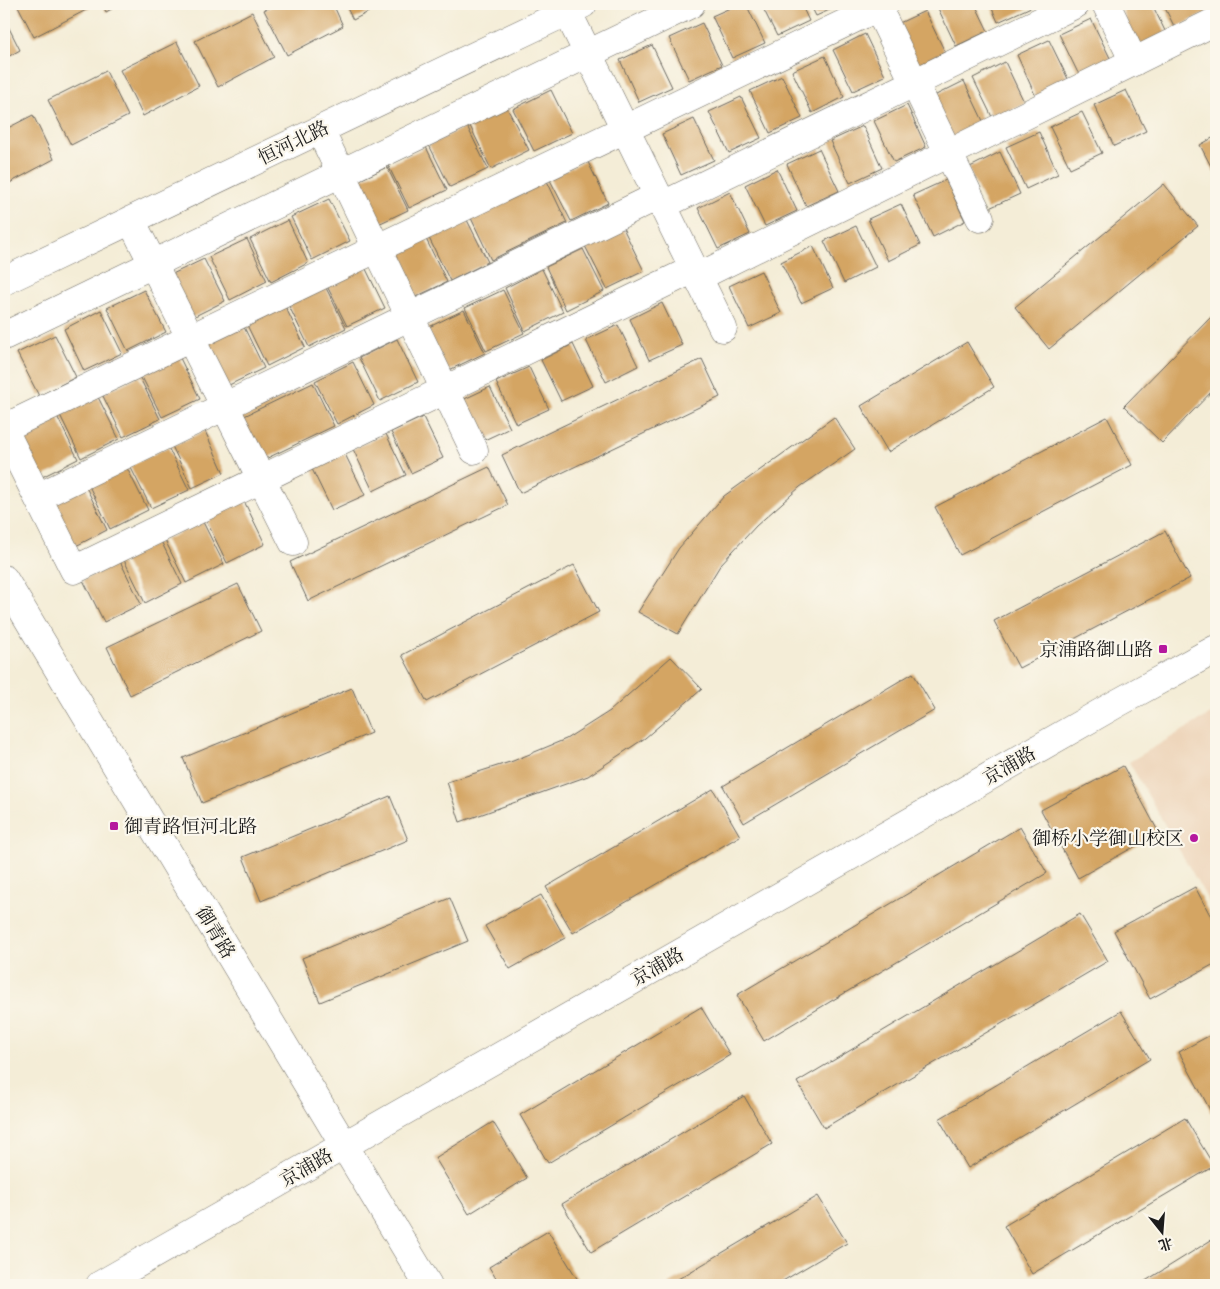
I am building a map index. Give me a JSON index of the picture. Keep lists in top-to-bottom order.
{
  "streets": {
    "street": ["恒河北路", "京浦路", "御青路"]
  },
  "crossings": [
    ["京浦路", "御青路"]
  ],
  "places": {
    "transit": ["京浦路御山路", "御青路恒河北路"],
    "other": ["御桥小学御山校区"]
  },
  "north": "bottom"
}
